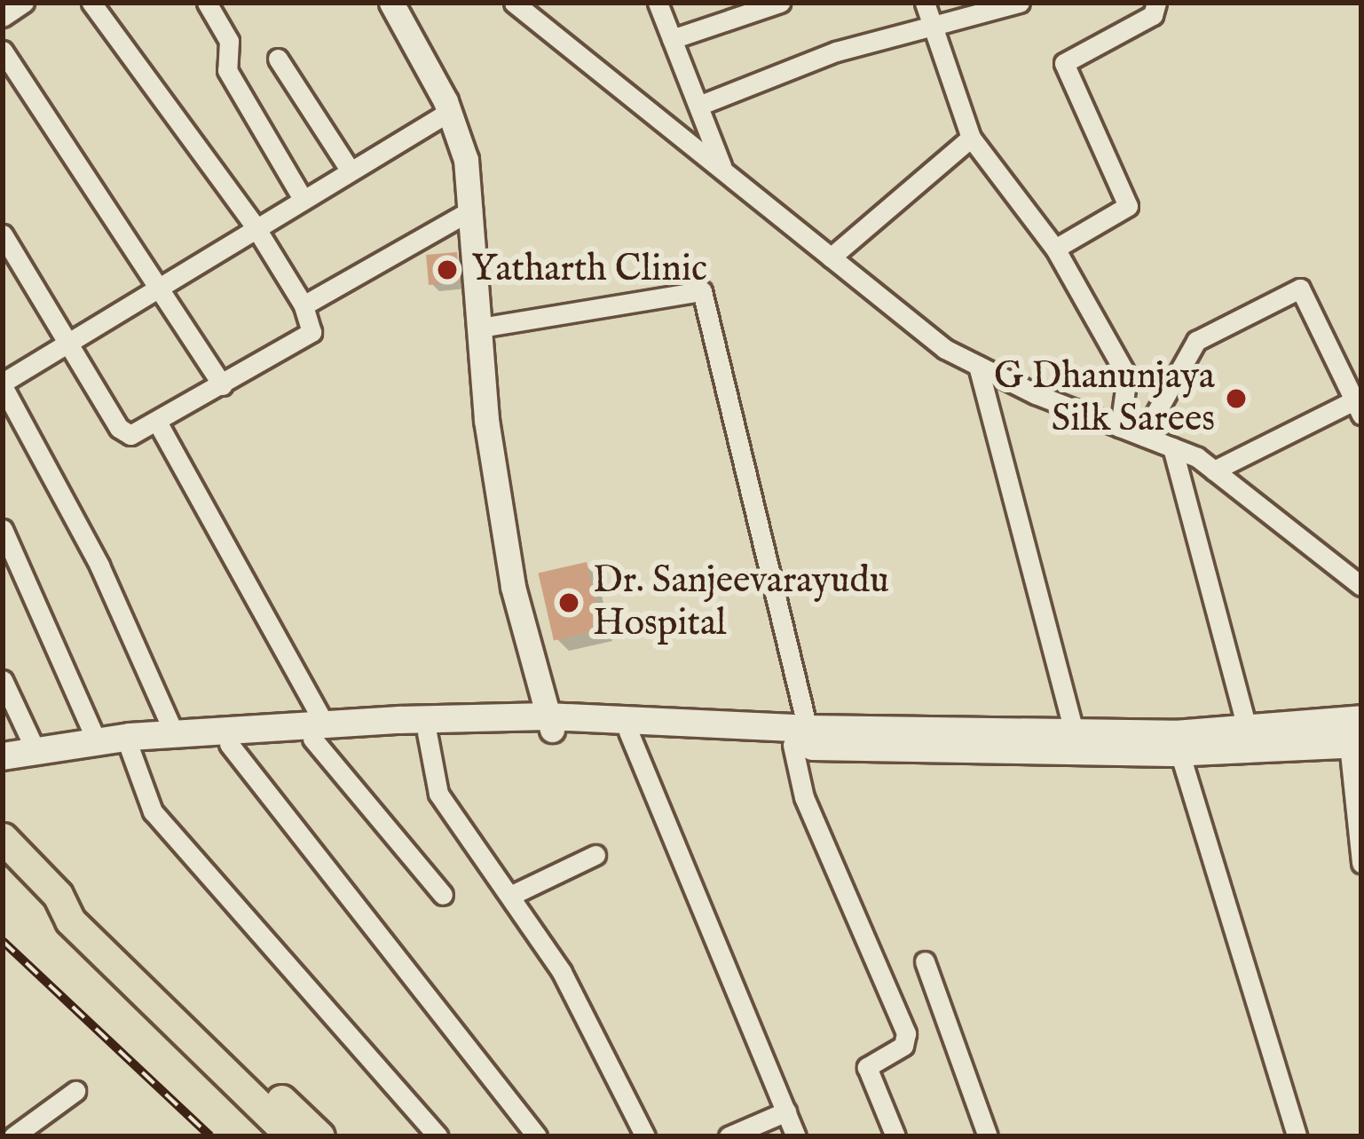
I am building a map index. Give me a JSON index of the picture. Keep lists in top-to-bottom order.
{
  "places": ["Yatharth Clinic", "G Dhanunjaya Silk Sarees", "Dr. Sanjeevarayudu Hospital"]
}
